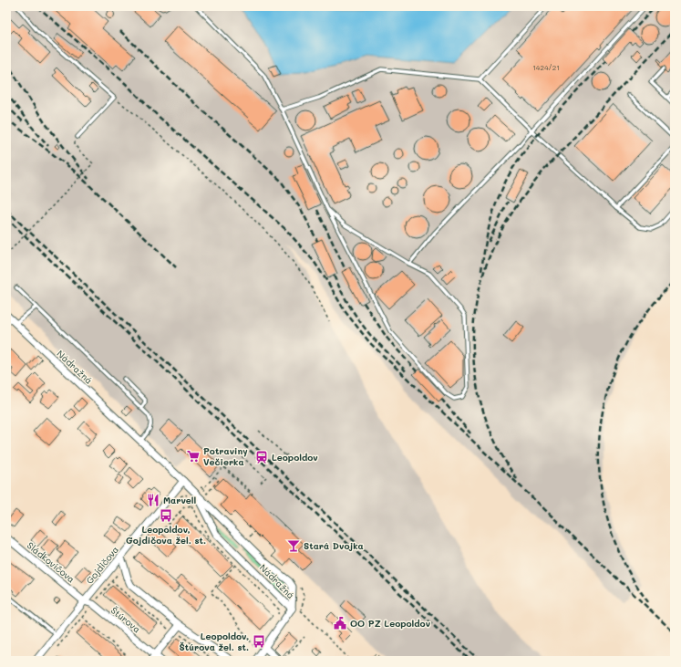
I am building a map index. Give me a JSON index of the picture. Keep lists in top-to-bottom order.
{
  "streets": {
    "street": [
      "Nádražná",
      "Sládkovičova",
      "Gojdičova",
      "Štúrova"
    ]
  },
  "crossings": [
    ["Nádražná", "Gojdičova"],
    ["Sládkovičova", "Gojdičova"],
    ["Sládkovičova", "Štúrova"],
    ["Gojdičova", "Štúrova"]
  ],
  "places": {
    "supermarket": ["Potraviny Večierka"],
    "station": ["Leopoldov"],
    "restaurant": ["Marvell"],
    "bus stop": ["Leopoldov, Gojdičova žel. st.", "Leopoldov, Štúrova žel. st."],
    "bar": ["Stará Dvojka"],
    "public building": ["OO PZ Leopoldov"]
  },
  "house_numbers": ["1424/21"]
}
